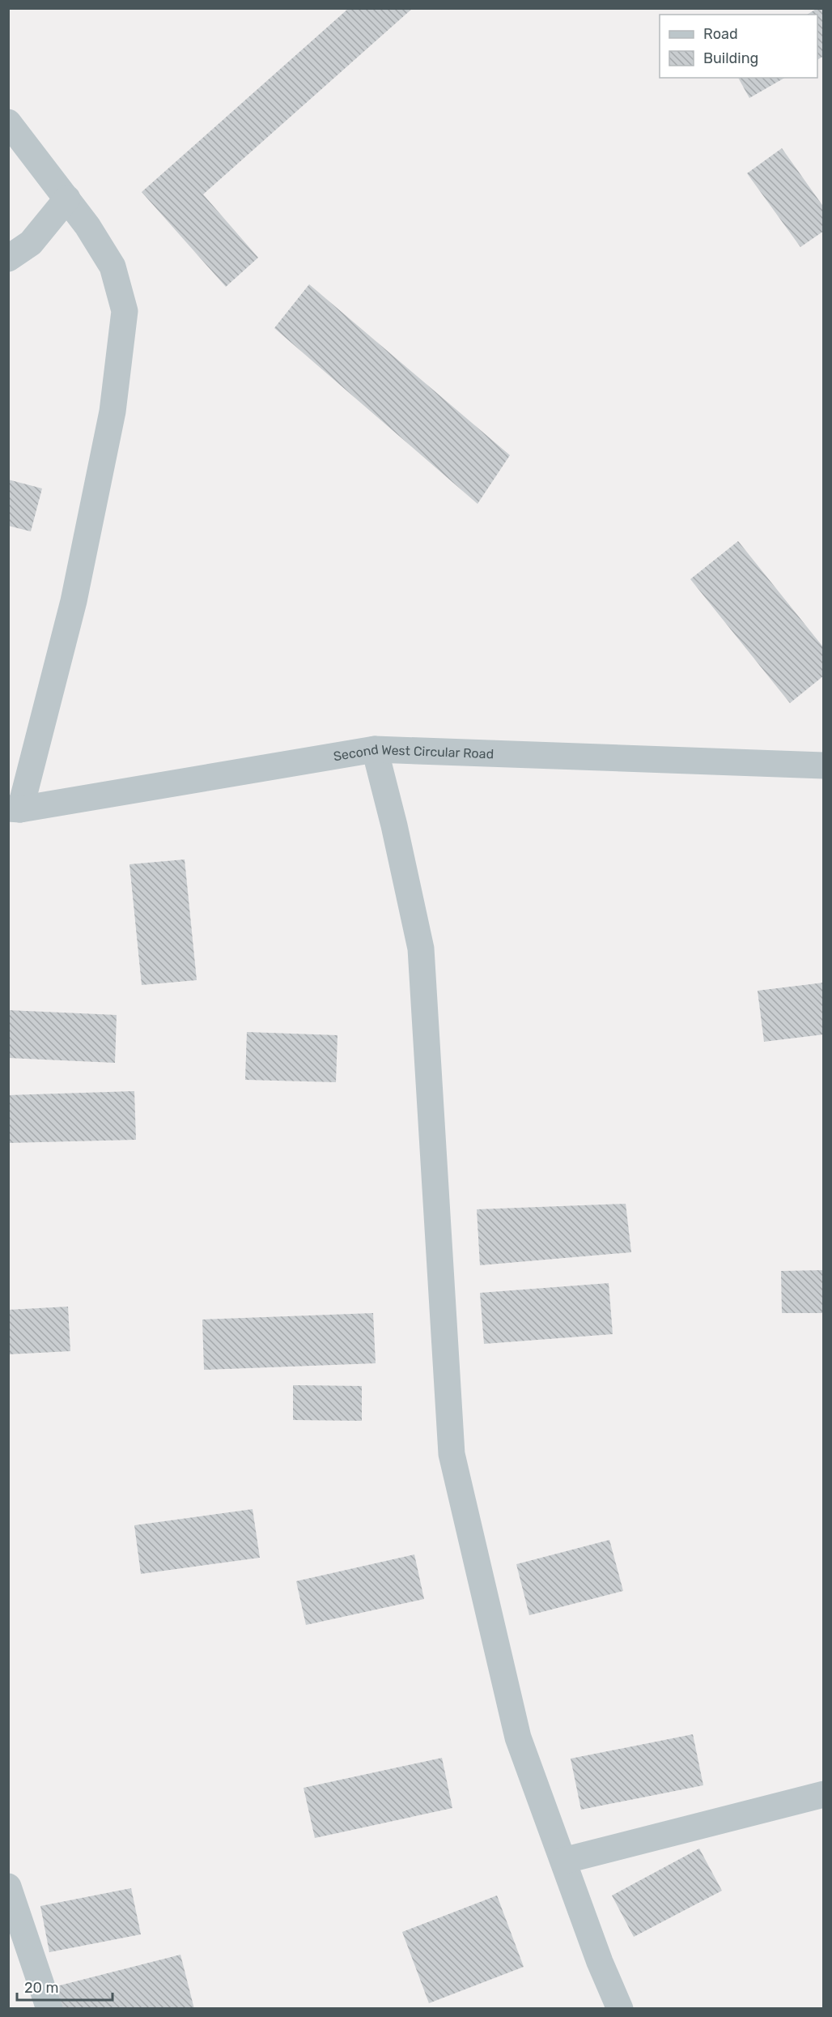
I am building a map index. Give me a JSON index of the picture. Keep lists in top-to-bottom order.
{
  "streets": {
    "street": ["Second West Circular Road"]
  },
  "legend": ["Road", "Building"],
  "scale_bar": "20 m"
}
